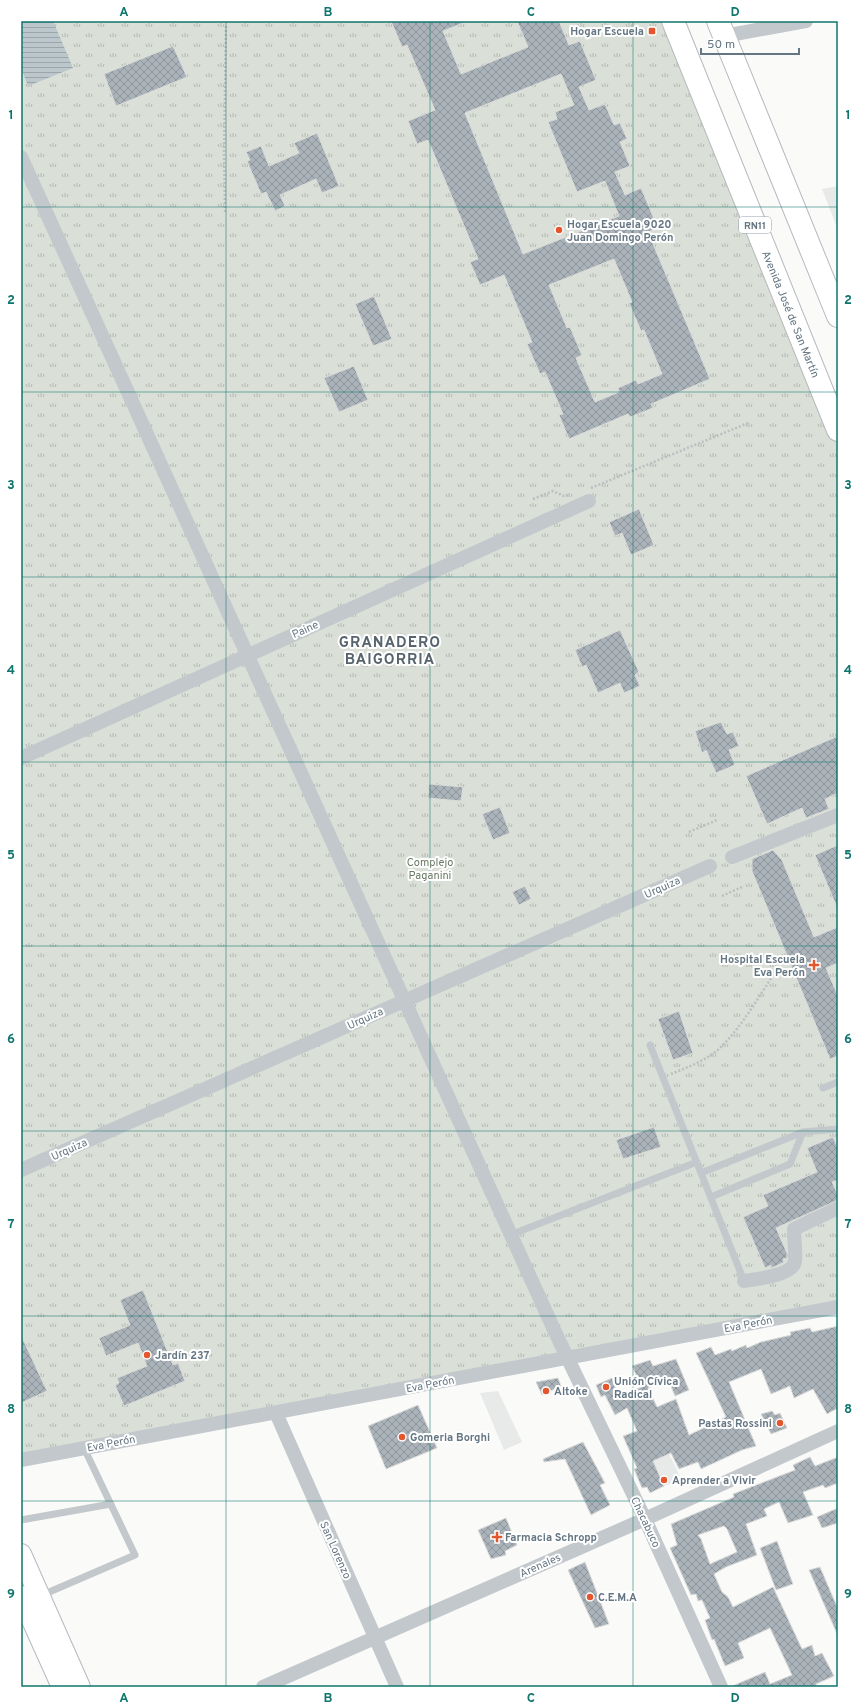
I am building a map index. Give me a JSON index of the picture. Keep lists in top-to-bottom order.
{
  "streets": {
    "main road": ["RN11", "Avenida José de San Martín"],
    "street": [
      "Paine",
      "Urquiza",
      "Eva Perón",
      "Chacabuco",
      "San Lorenzo",
      "Arenales"
    ]
  },
  "crossings": [
    ["Paine", "Chacabuco"],
    ["Urquiza", "Chacabuco"],
    ["Eva Perón", "Chacabuco"],
    ["Eva Perón", "San Lorenzo"],
    ["Chacabuco", "Arenales"],
    ["San Lorenzo", "Arenales"]
  ],
  "districts": ["GRANADERO BAIGORRIA"],
  "parks": ["Complejo Paganini"],
  "places": {
    "transit": ["Hogar Escuela"],
    "other": [
      "Hogar Escuela 9020 Juan Domingo Perón",
      "Jardín 237",
      "Unión Cívica Radical",
      "Altoke",
      "Pastas Rossini",
      "Gomeria Borghi",
      "Aprender a Vivir",
      "C.E.M.A"
    ],
    "health": ["Hospital Escuela Eva Perón", "Farmacia Schropp"]
  },
  "scale_bar": "50 m",
  "grid": {
    "columns": [
      "A",
      "B",
      "C",
      "D"
    ],
    "rows": [
      "1",
      "2",
      "3",
      "4",
      "5",
      "6",
      "7",
      "8",
      "9"
    ]
  }
}
